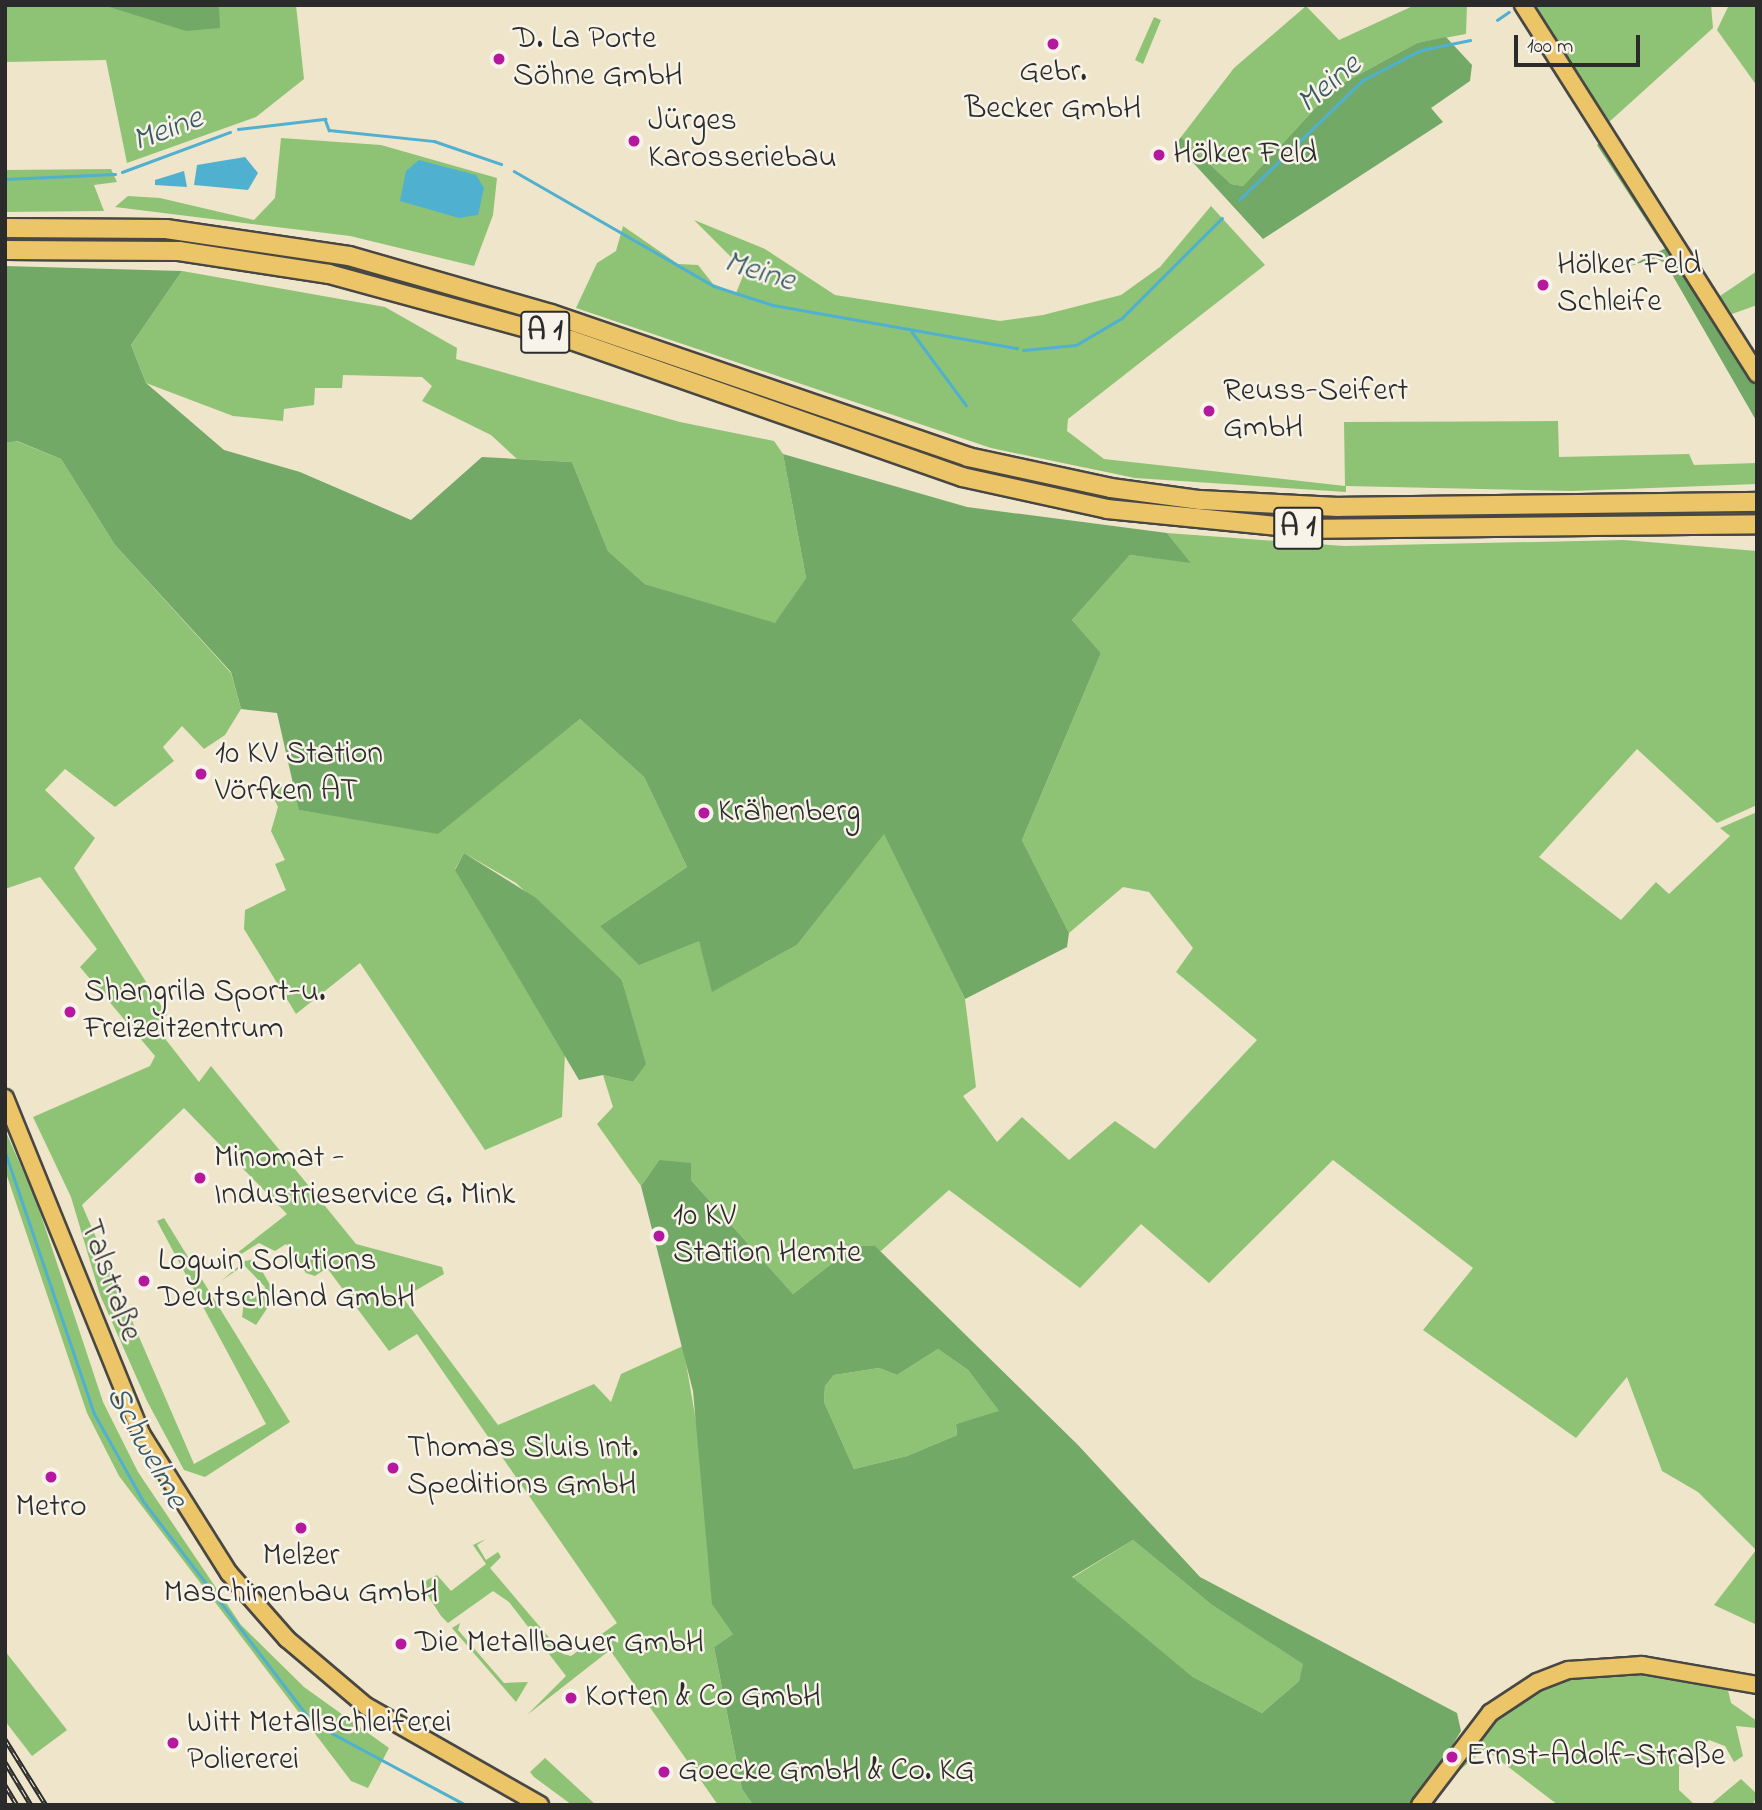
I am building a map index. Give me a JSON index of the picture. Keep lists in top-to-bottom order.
{
  "streets": {
    "highway": ["A 1"],
    "main road": ["Talstraße"]
  },
  "water": ["Meine", "Schwelme"],
  "places": [
    "Gebr. Becker GmbH",
    "D. La Porte Söhne GmbH",
    "Jürges Karosseriebau",
    "Hölker Feld",
    "Hölker Feld Schleife",
    "Reuss-Seifert GmbH",
    "10 KV Station Vörfken AT",
    "Krähenberg",
    "Shangrila Sport-u. Freizeitzentrum",
    "Minomat - Industrieservice G. Mink",
    "10 KV Station Hemte",
    "Logwin Solutions Deutschland GmbH",
    "Thomas Sluis Int. Speditions GmbH",
    "Metro",
    "Melzer Maschinenbau GmbH",
    "Die Metallbauer GmbH",
    "Korten & Co GmbH",
    "Witt Metallschleiferei Poliererei",
    "Ernst-Adolf-Straße",
    "Goecke GmbH & Co. KG"
  ],
  "scale_bar": "100 m"
}
